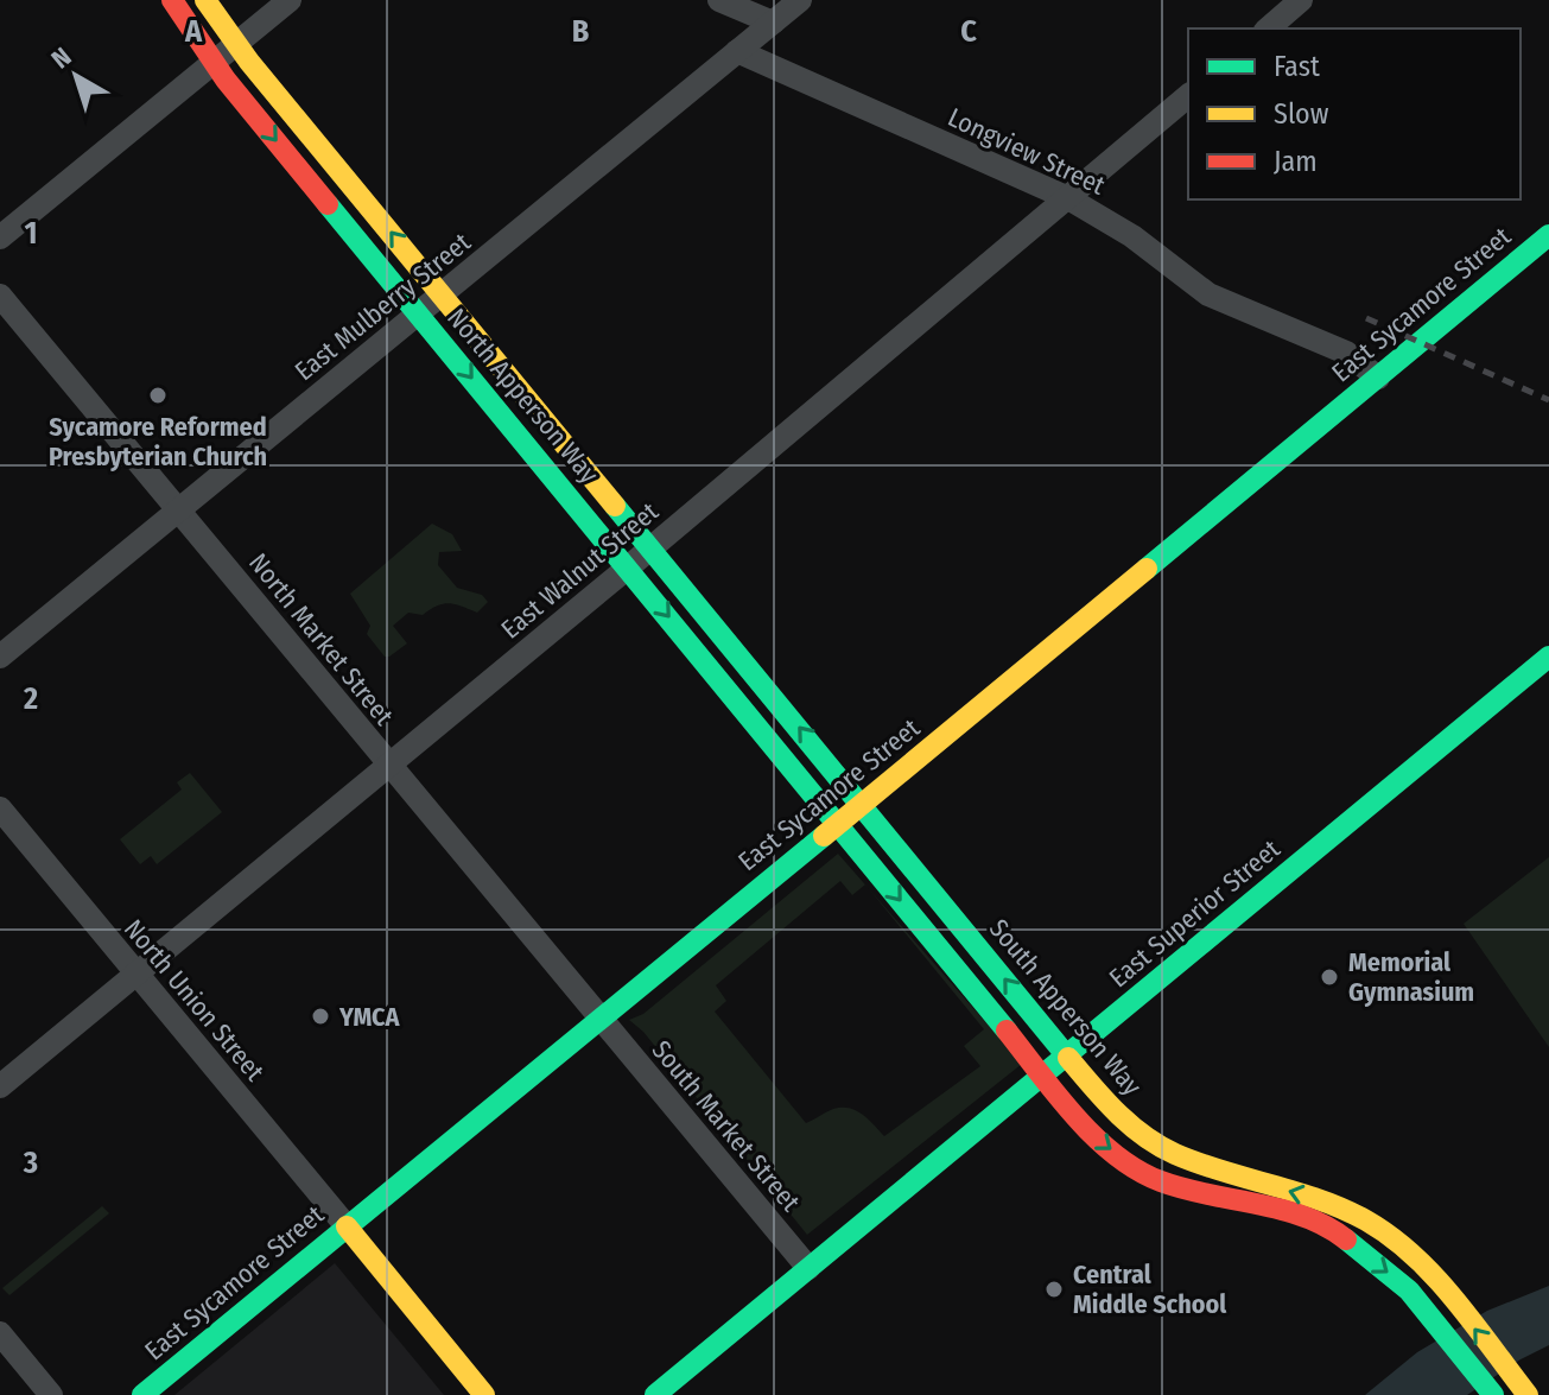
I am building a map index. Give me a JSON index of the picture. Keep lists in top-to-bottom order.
{
  "streets": {
    "main road": [
      "East Sycamore Street",
      "North Apperson Way",
      "East Superior Street",
      "South Apperson Way"
    ],
    "street": [
      "Longview Street",
      "East Mulberry Street",
      "East Walnut Street",
      "North Market Street",
      "North Union Street",
      "South Market Street"
    ]
  },
  "crossings": [
    ["Longview Street", "East Sycamore Street"],
    ["Longview Street", "East Mulberry Street"],
    ["Longview Street", "East Walnut Street"],
    ["East Sycamore Street", "North Apperson Way"],
    ["East Sycamore Street", "North Market Street"],
    ["East Sycamore Street", "North Union Street"],
    ["East Sycamore Street", "South Apperson Way"],
    ["East Sycamore Street", "South Market Street"],
    ["East Mulberry Street", "North Apperson Way"],
    ["East Mulberry Street", "North Market Street"],
    ["North Apperson Way", "East Walnut Street"],
    ["North Apperson Way", "South Apperson Way"],
    ["East Walnut Street", "North Market Street"],
    ["East Walnut Street", "North Union Street"],
    ["North Market Street", "South Market Street"],
    ["East Superior Street", "South Apperson Way"],
    ["East Superior Street", "South Market Street"]
  ],
  "places": [
    "Sycamore Reformed Presbyterian Church",
    "Memorial Gymnasium",
    "YMCA",
    "Central Middle School"
  ],
  "legend": ["Fast", "Slow", "Jam"],
  "north": "top left",
  "grid": {
    "columns": ["A", "B", "C"],
    "rows": ["1", "2", "3"]
  }
}
